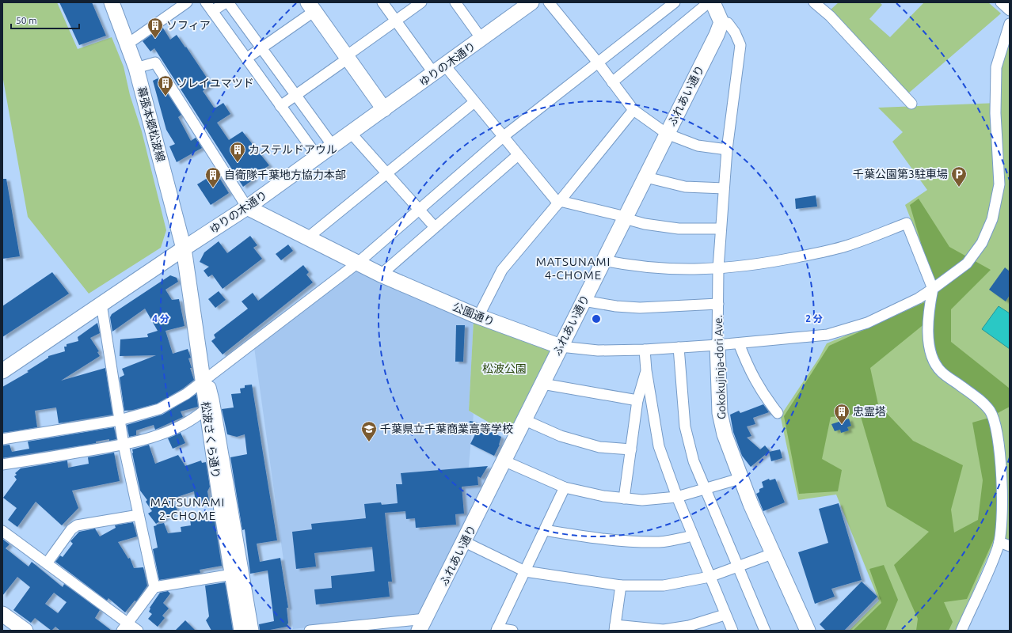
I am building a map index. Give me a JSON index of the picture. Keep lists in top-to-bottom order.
{
  "streets": {
    "street": [
      "ゆりの木通り",
      "ふれあい通り",
      "幕張本郷松波線",
      "公園通り",
      "Gokokujinja-dori Ave.",
      "松波さくら通り"
    ]
  },
  "crossings": [
    ["ゆりの木通り", "幕張本郷松波線"],
    ["ゆりの木通り", "公園通り"],
    ["ゆりの木通り", "松波さくら通り"],
    ["ふれあい通り", "公園通り"],
    ["ふれあい通り", "Gokokujinja-dori Ave."],
    ["幕張本郷松波線", "松波さくら通り"],
    ["公園通り", "Gokokujinja-dori Ave."]
  ],
  "districts": ["MATSUNAMI 4-CHOME", "MATSUNAMI 2-CHOME"],
  "parks": ["松波公園"],
  "places": {
    "building": [
      "ソフィア",
      "ソレイユマツド",
      "カステルドアウル",
      "自衛隊千葉地方協力本部",
      "忠霊塔"
    ],
    "parking": ["千葉公園第3駐車場"],
    "school or university": ["千葉県立千葉商業高等学校"]
  },
  "scale_bar": "50 m",
  "rings": ["2 分", "4 分"]
}
